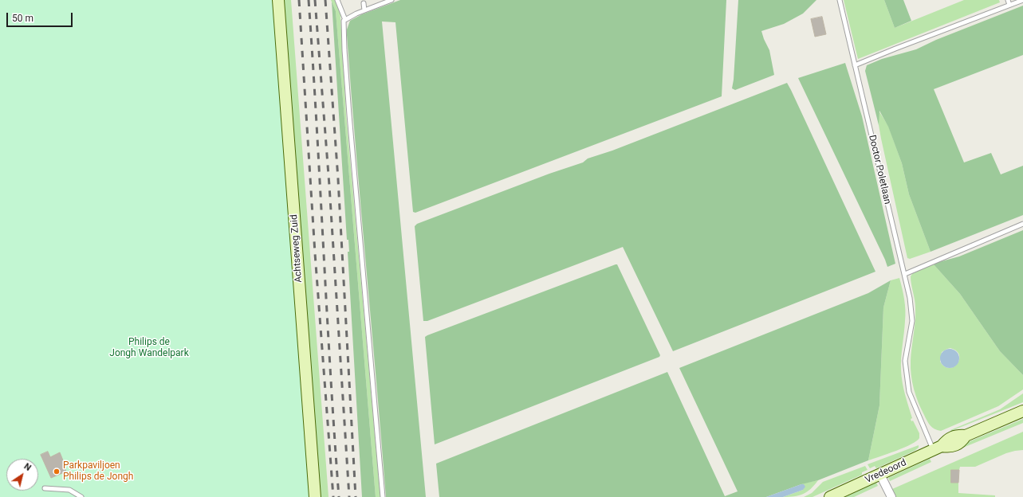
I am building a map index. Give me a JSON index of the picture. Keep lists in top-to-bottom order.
{
  "streets": {
    "street": ["Achtseweg Zuid", "Vredeoord"],
    "lane": ["Doctor Poletlaan"]
  },
  "crossings": [
    ["Doctor Poletlaan", "Vredeoord"]
  ],
  "parks": ["Philips de Jongh Wandelpark"],
  "places": ["Parkpaviljoen Philips de Jongh"],
  "scale_bar": "50 m",
  "north": "top right"
}
